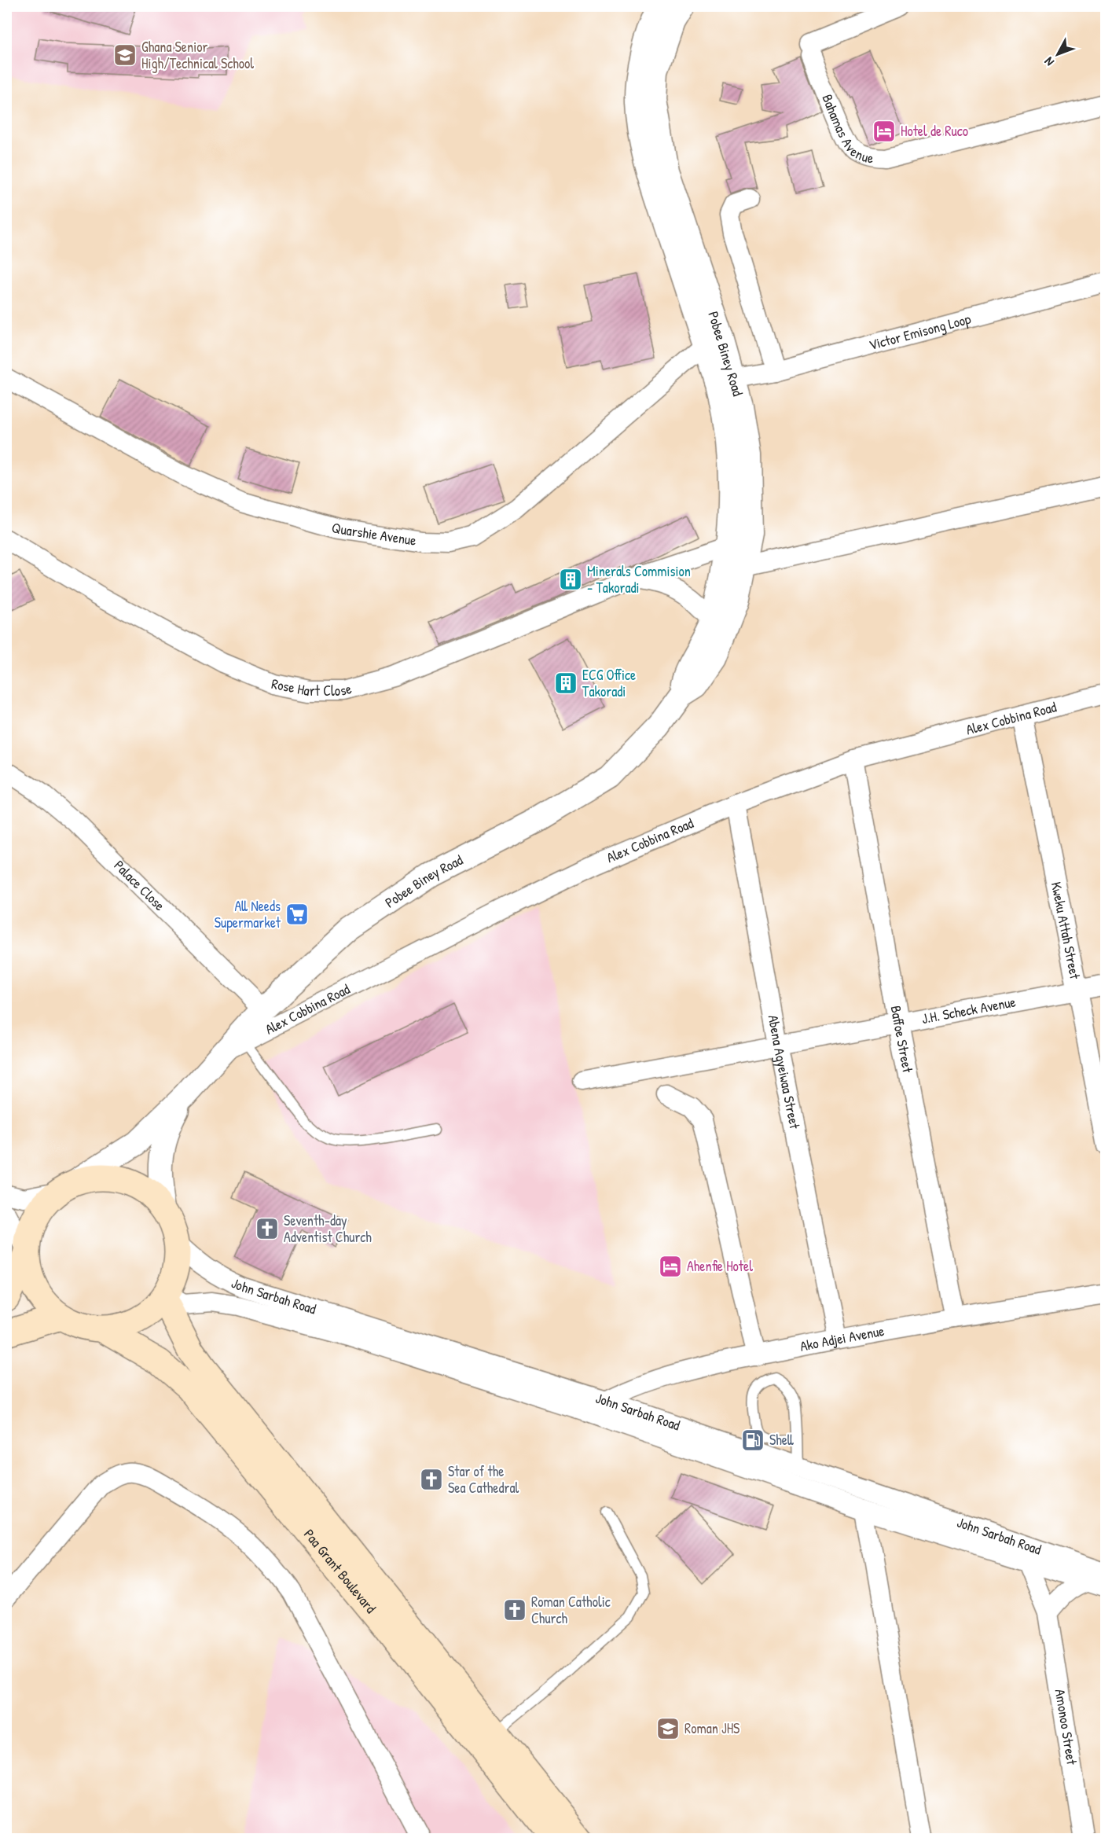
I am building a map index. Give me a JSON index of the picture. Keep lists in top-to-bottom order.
{
  "streets": {
    "main road": ["Paa Grant Boulevard"],
    "street": [
      "Bahamas Avenue",
      "Victor Emisong Loop",
      "Pobee Biney Road",
      "Quarshie Avenue",
      "Rose Hart Close",
      "Alex Cobbina Road",
      "Palace Close",
      "Kweku Attah Street",
      "J.H. Scheck Avenue",
      "Baffoe Street",
      "Abena Agyeiwaa Street",
      "John Sarbah Road",
      "Ako Adjei Avenue",
      "Amonoo Street"
    ]
  },
  "crossings": [
    ["Victor Emisong Loop", "Pobee Biney Road"],
    ["Pobee Biney Road", "Quarshie Avenue"],
    ["Pobee Biney Road", "Rose Hart Close"],
    ["Pobee Biney Road", "Alex Cobbina Road"],
    ["Pobee Biney Road", "Palace Close"],
    ["Alex Cobbina Road", "Kweku Attah Street"],
    ["Alex Cobbina Road", "Baffoe Street"],
    ["Alex Cobbina Road", "Abena Agyeiwaa Street"],
    ["Kweku Attah Street", "J.H. Scheck Avenue"],
    ["J.H. Scheck Avenue", "Baffoe Street"],
    ["J.H. Scheck Avenue", "Abena Agyeiwaa Street"],
    ["Baffoe Street", "Ako Adjei Avenue"],
    ["Abena Agyeiwaa Street", "Ako Adjei Avenue"],
    ["John Sarbah Road", "Ako Adjei Avenue"],
    ["John Sarbah Road", "Paa Grant Boulevard"],
    ["John Sarbah Road", "Amonoo Street"]
  ],
  "places": {
    "school or university": ["Ghana Senior High/Technical School", "Roman JHS"],
    "hotel": ["Hotel de Ruco", "Ahenfie Hotel"],
    "building": ["Minerals Commision - Takoradi", "ECG Office Takoradi"],
    "supermarket": ["All Needs Supermarket"],
    "church": ["Seventh-day Adventist Church", "Star of the Sea Cathedral", "Roman Catholic Church"],
    "fuel station": ["Shell"]
  },
  "north": "bottom left"
}
